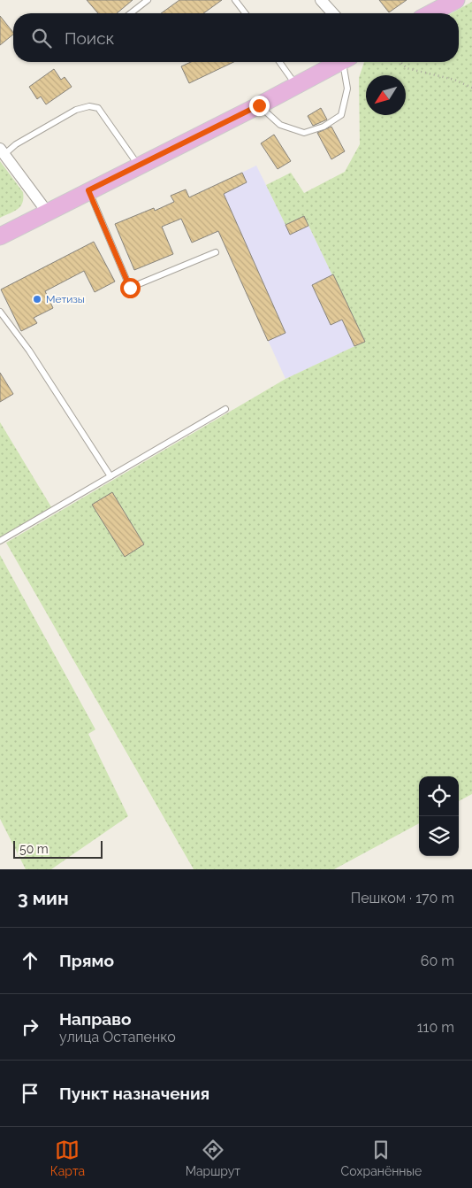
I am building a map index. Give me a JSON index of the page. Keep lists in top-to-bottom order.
{
  "places": ["Метизы"],
  "scale_bar": "50 m",
  "north": "bottom left",
  "page": {
    "search": "Поиск",
    "scale": "50 m",
    "heading": ["3 мин", "Пешком · 170 m"],
    "list": [
      ["Прямо", "60 m"],
      ["Направо", "улица Остапенко", "110 m"],
      "Пункт назначения"
    ],
    "nav": ["Карта", "Маршрут", "Сохранённые"]
  }
}
